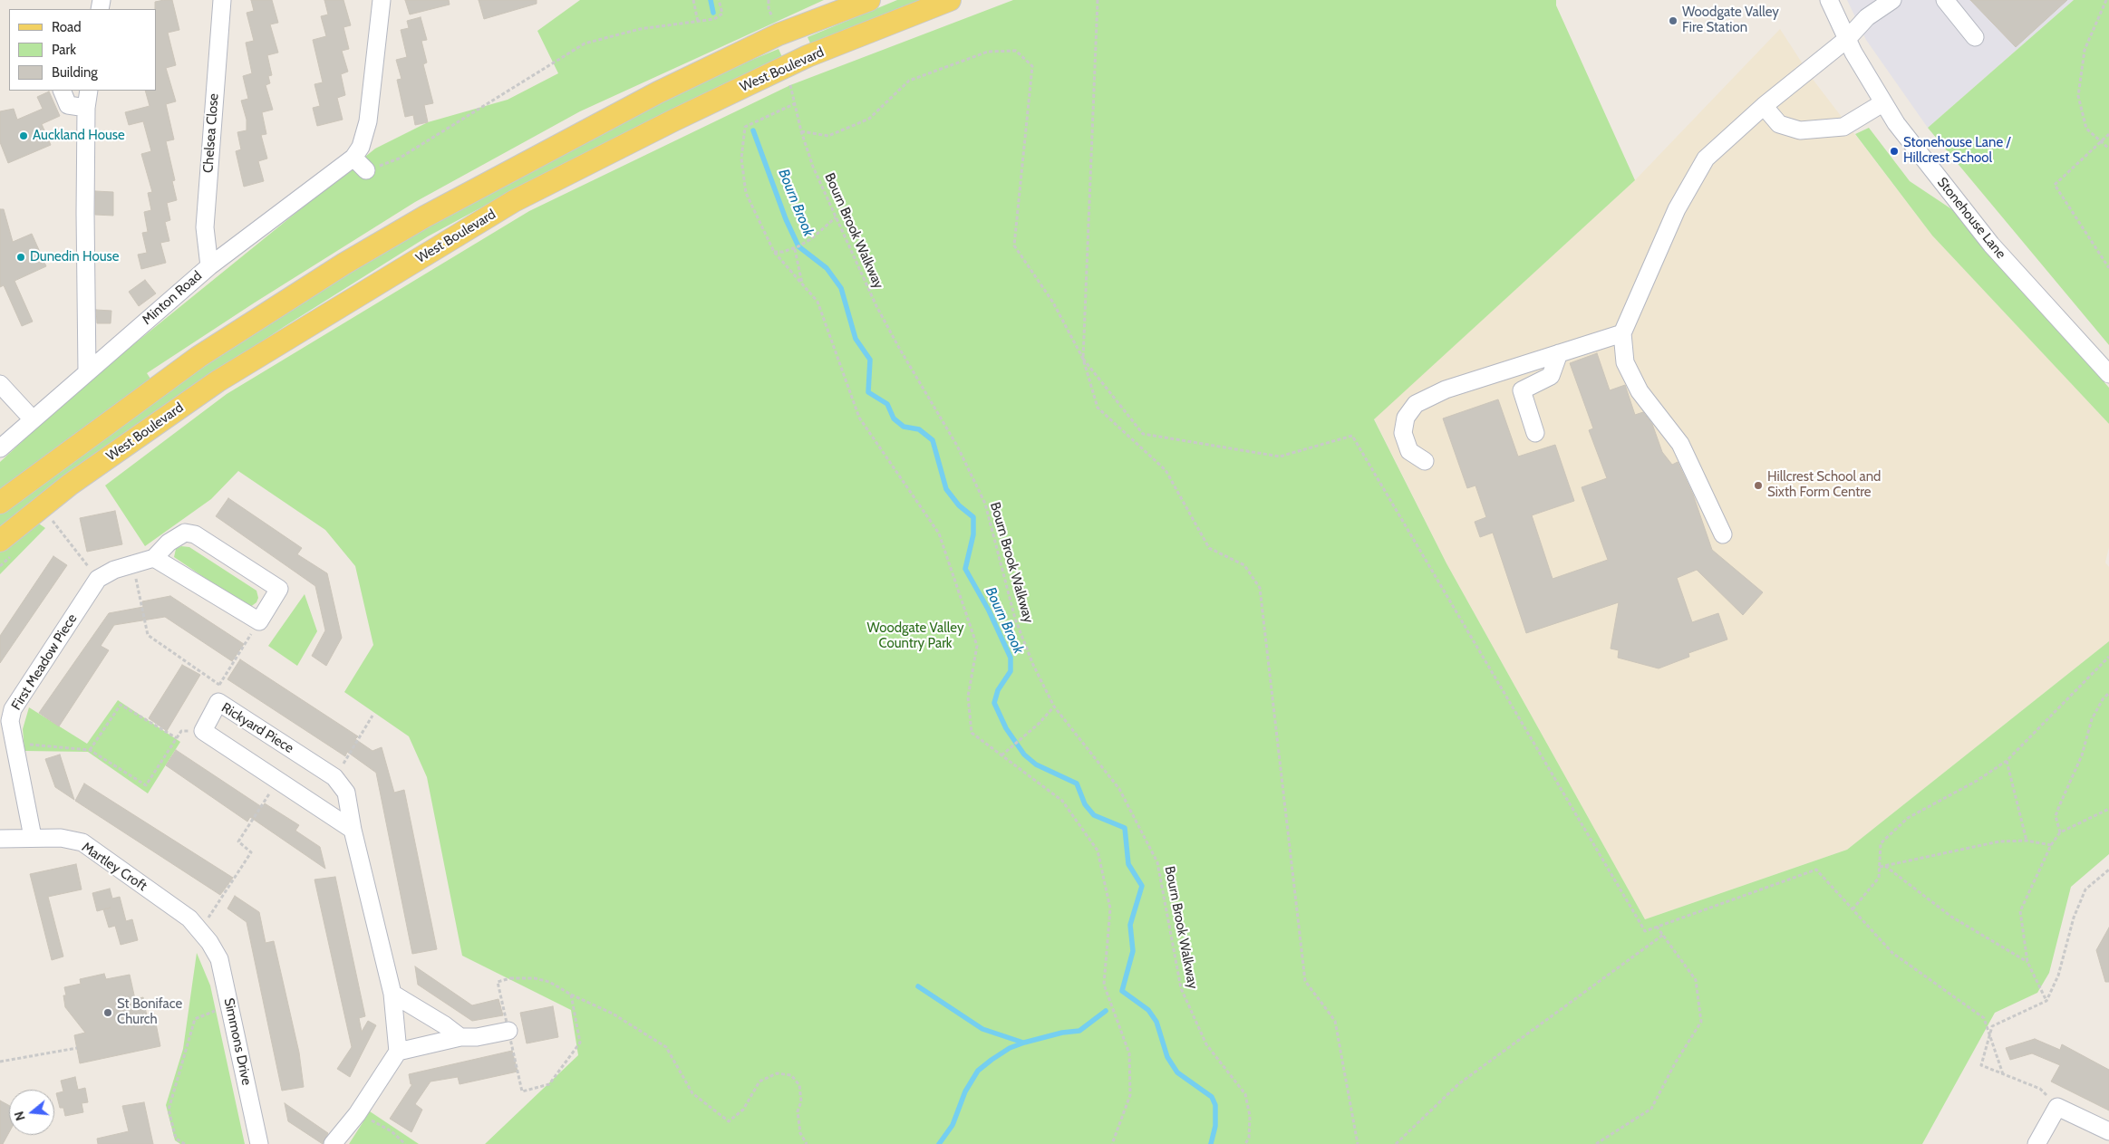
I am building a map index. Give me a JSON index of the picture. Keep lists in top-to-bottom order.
{
  "streets": {
    "main road": ["West Boulevard"],
    "street": [
      "Chelsea Close",
      "Stonehouse Lane",
      "Minton Road",
      "First Meadow Piece",
      "Rickyard Piece",
      "Martley Croft",
      "Simmons Drive"
    ],
    "path": ["Bourn Brook Walkway"]
  },
  "crossings": [
    ["Chelsea Close", "Minton Road"],
    ["First Meadow Piece", "Martley Croft"],
    ["Martley Croft", "Simmons Drive"]
  ],
  "water": ["Bourn Brook"],
  "parks": ["Woodgate Valley Country Park"],
  "places": [
    "Woodgate Valley Fire Station",
    "Auckland House",
    "Stonehouse Lane / Hillcrest School",
    "Dunedin House",
    "Hillcrest School and Sixth Form Centre",
    "St Boniface Church"
  ],
  "legend": ["Road", "Park", "Building"],
  "north": "left"
}
